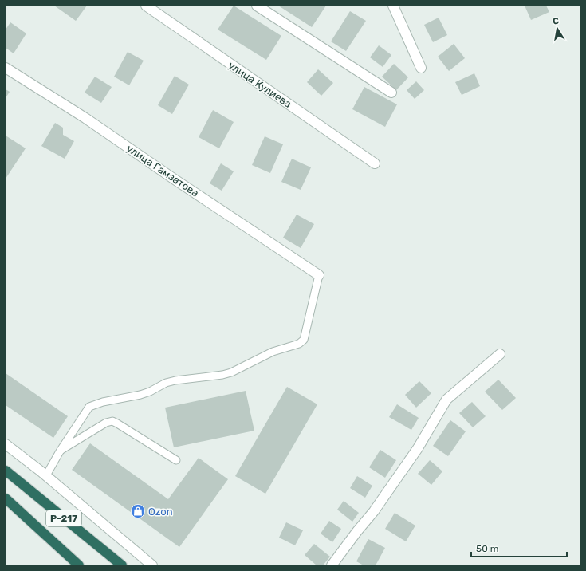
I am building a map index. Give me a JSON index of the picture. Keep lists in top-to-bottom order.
{
  "streets": {
    "highway": ["Р-217"],
    "street": ["улица Кулиева", "улица Гамзатова"]
  },
  "places": {
    "shop": ["Ozon"]
  },
  "scale_bar": "50 m",
  "north": "top"
}
